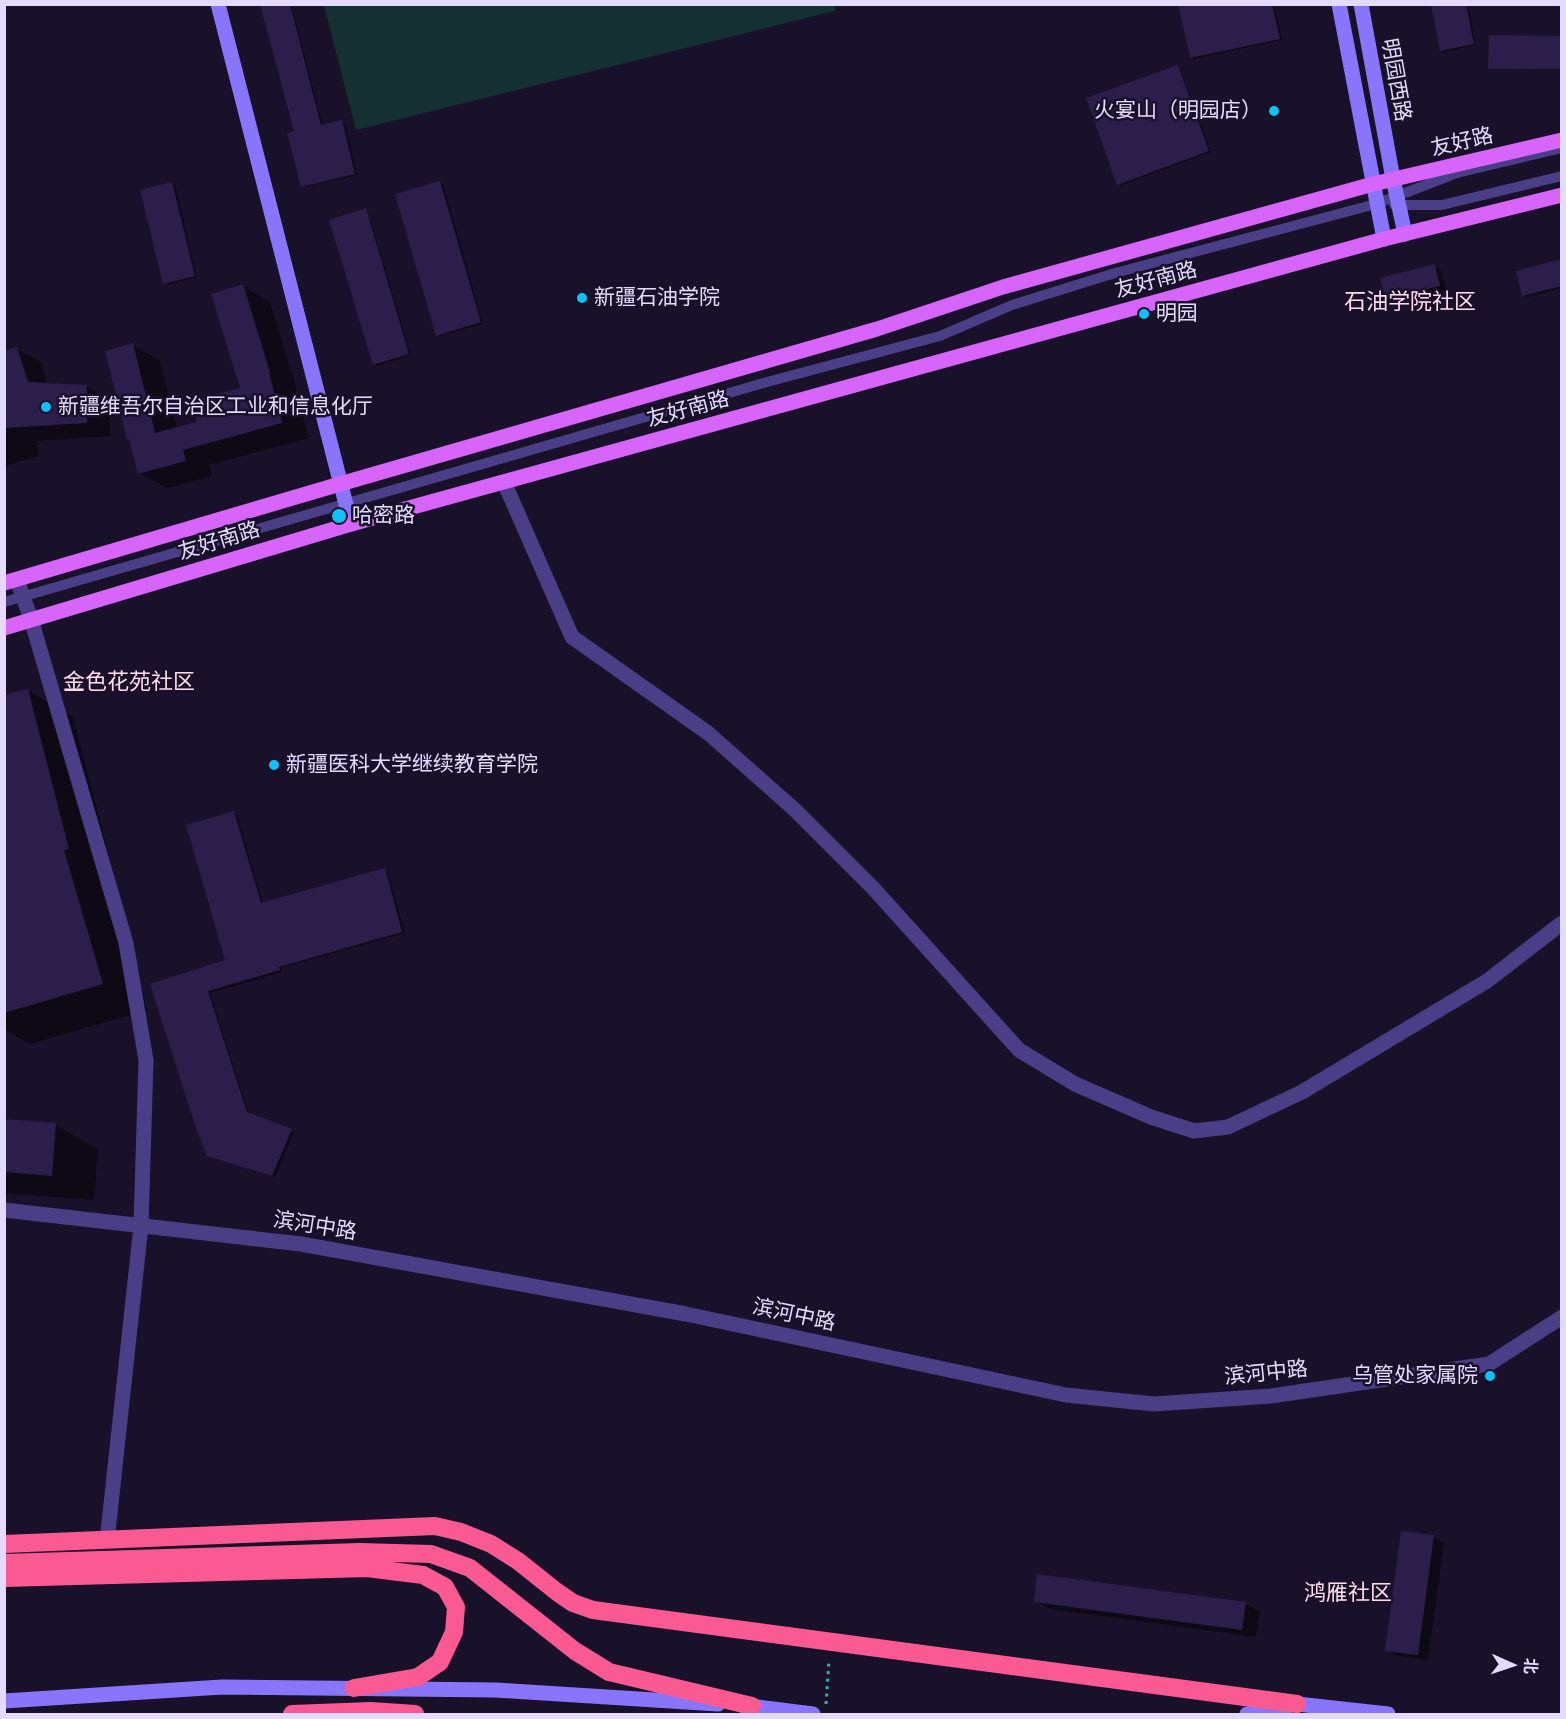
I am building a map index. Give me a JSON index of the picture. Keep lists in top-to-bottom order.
{
  "streets": {
    "main road": ["友好路", "友好南路"],
    "street": ["明园西路", "滨河中路"]
  },
  "crossings": [
    ["明园西路", "友好路"],
    ["明园西路", "友好南路"],
    ["友好路", "友好南路"]
  ],
  "districts": ["石油学院社区", "金色花苑社区", "鸿雁社区"],
  "places": [
    "火宴山（明园店）",
    "新疆石油学院",
    "明园",
    "新疆维吾尔自治区工业和信息化厅",
    "哈密路",
    "新疆医科大学继续教育学院",
    "乌管处家属院"
  ],
  "north": "right"
}
